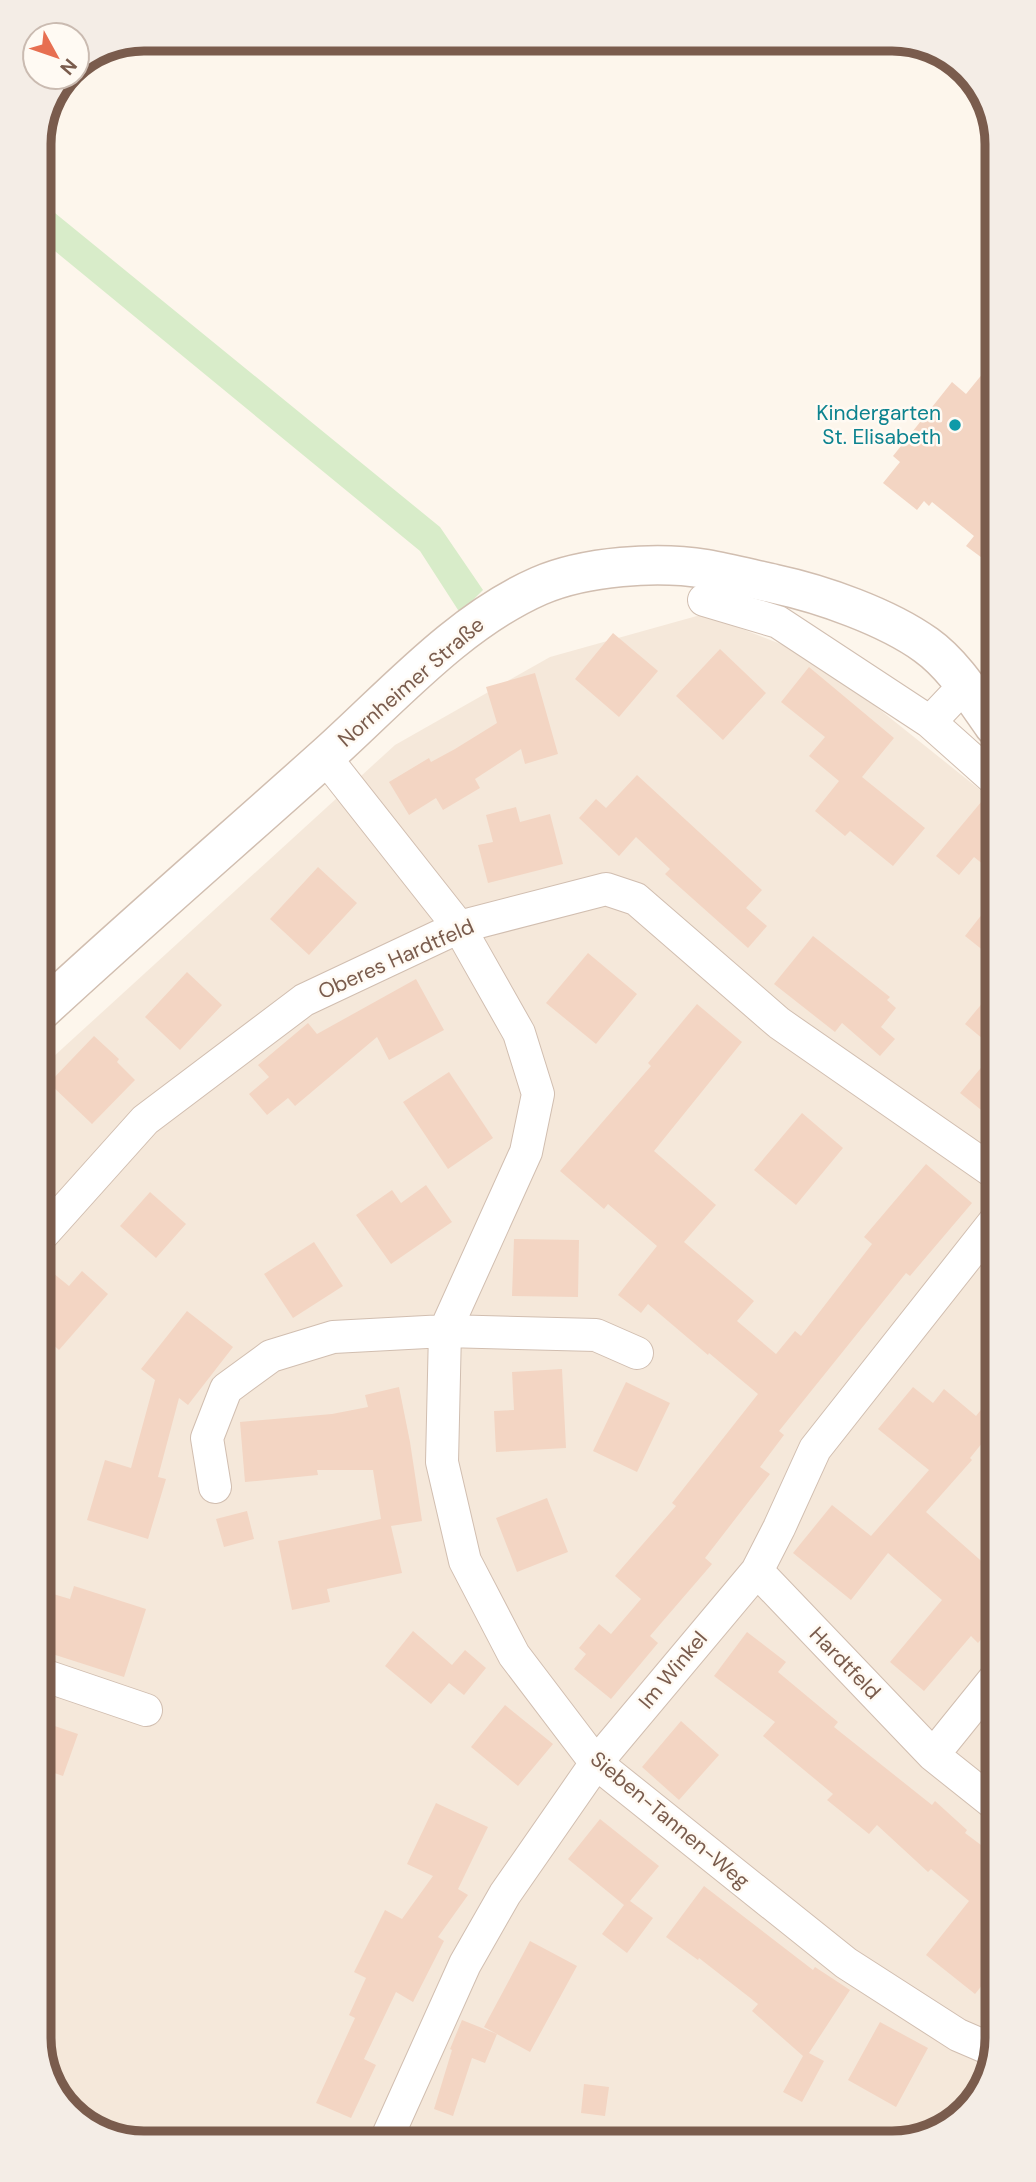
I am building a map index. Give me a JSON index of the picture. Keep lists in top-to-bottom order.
{
  "streets": {
    "street": [
      "Nornheimer Straße",
      "Oberes Hardtfeld",
      "Hardtfeld",
      "Im Winkel",
      "Sieben-Tannen-Weg"
    ]
  },
  "crossings": [
    ["Nornheimer Straße", "Sieben-Tannen-Weg"],
    ["Oberes Hardtfeld", "Sieben-Tannen-Weg"],
    ["Hardtfeld", "Im Winkel"],
    ["Im Winkel", "Sieben-Tannen-Weg"]
  ],
  "places": ["Kindergarten St. Elisabeth"],
  "north": "bottom right"
}
